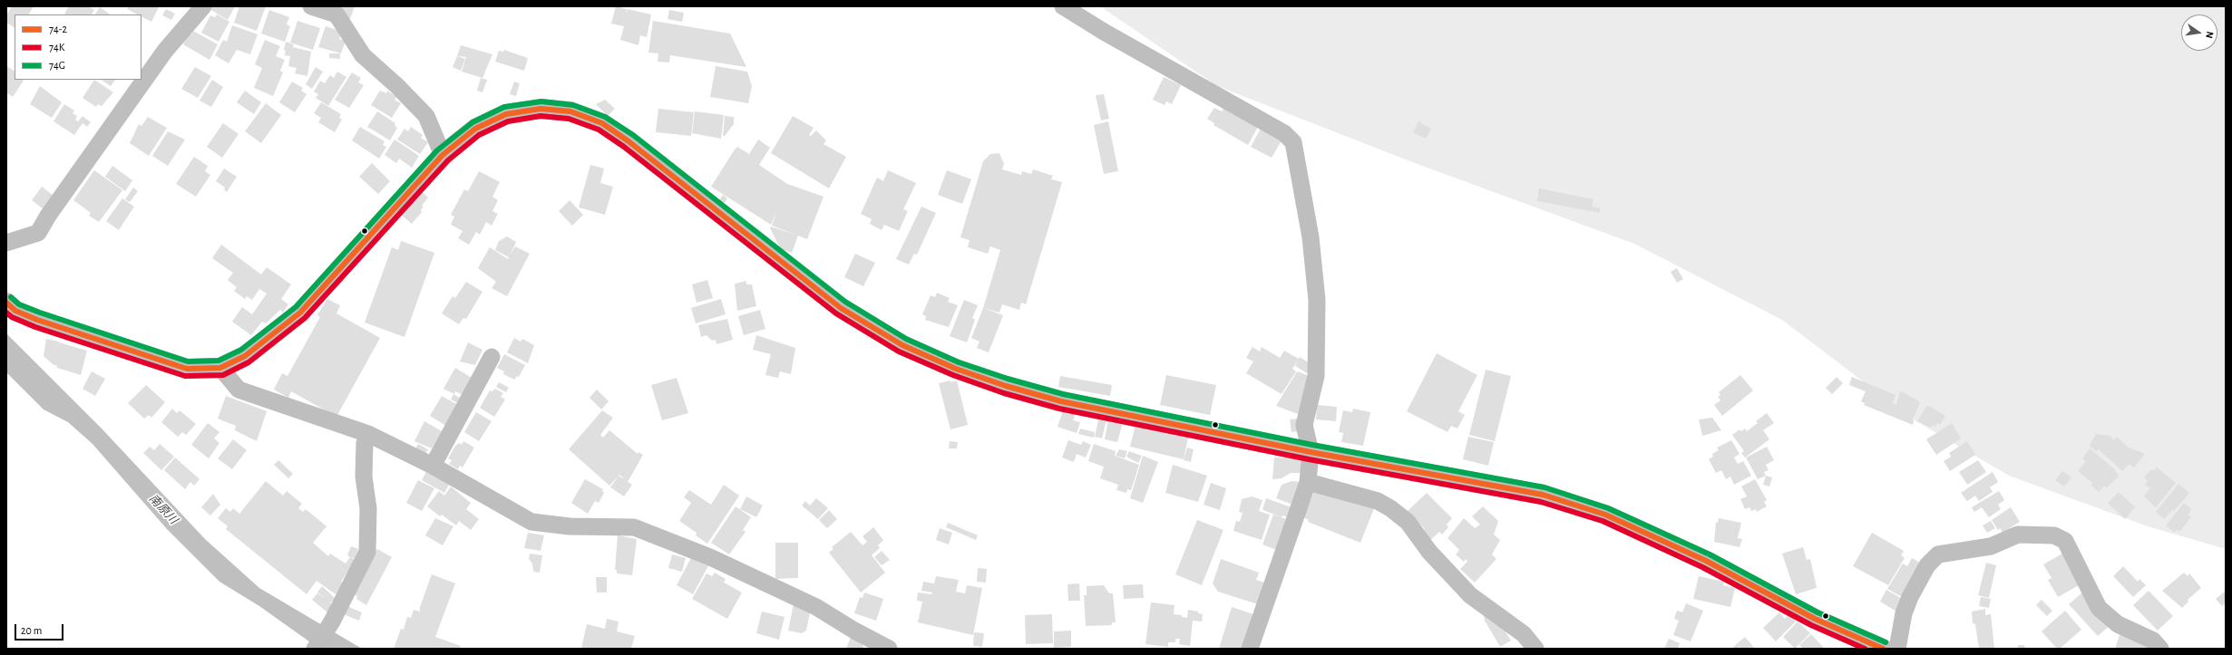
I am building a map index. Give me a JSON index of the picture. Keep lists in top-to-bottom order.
{
  "water": ["南原川"],
  "lines": ["transit line 74G", "transit line 74-2", "transit line 74K"],
  "legend": ["74-2", "74K", "74G"],
  "scale_bar": "20 m",
  "north": "right"
}
